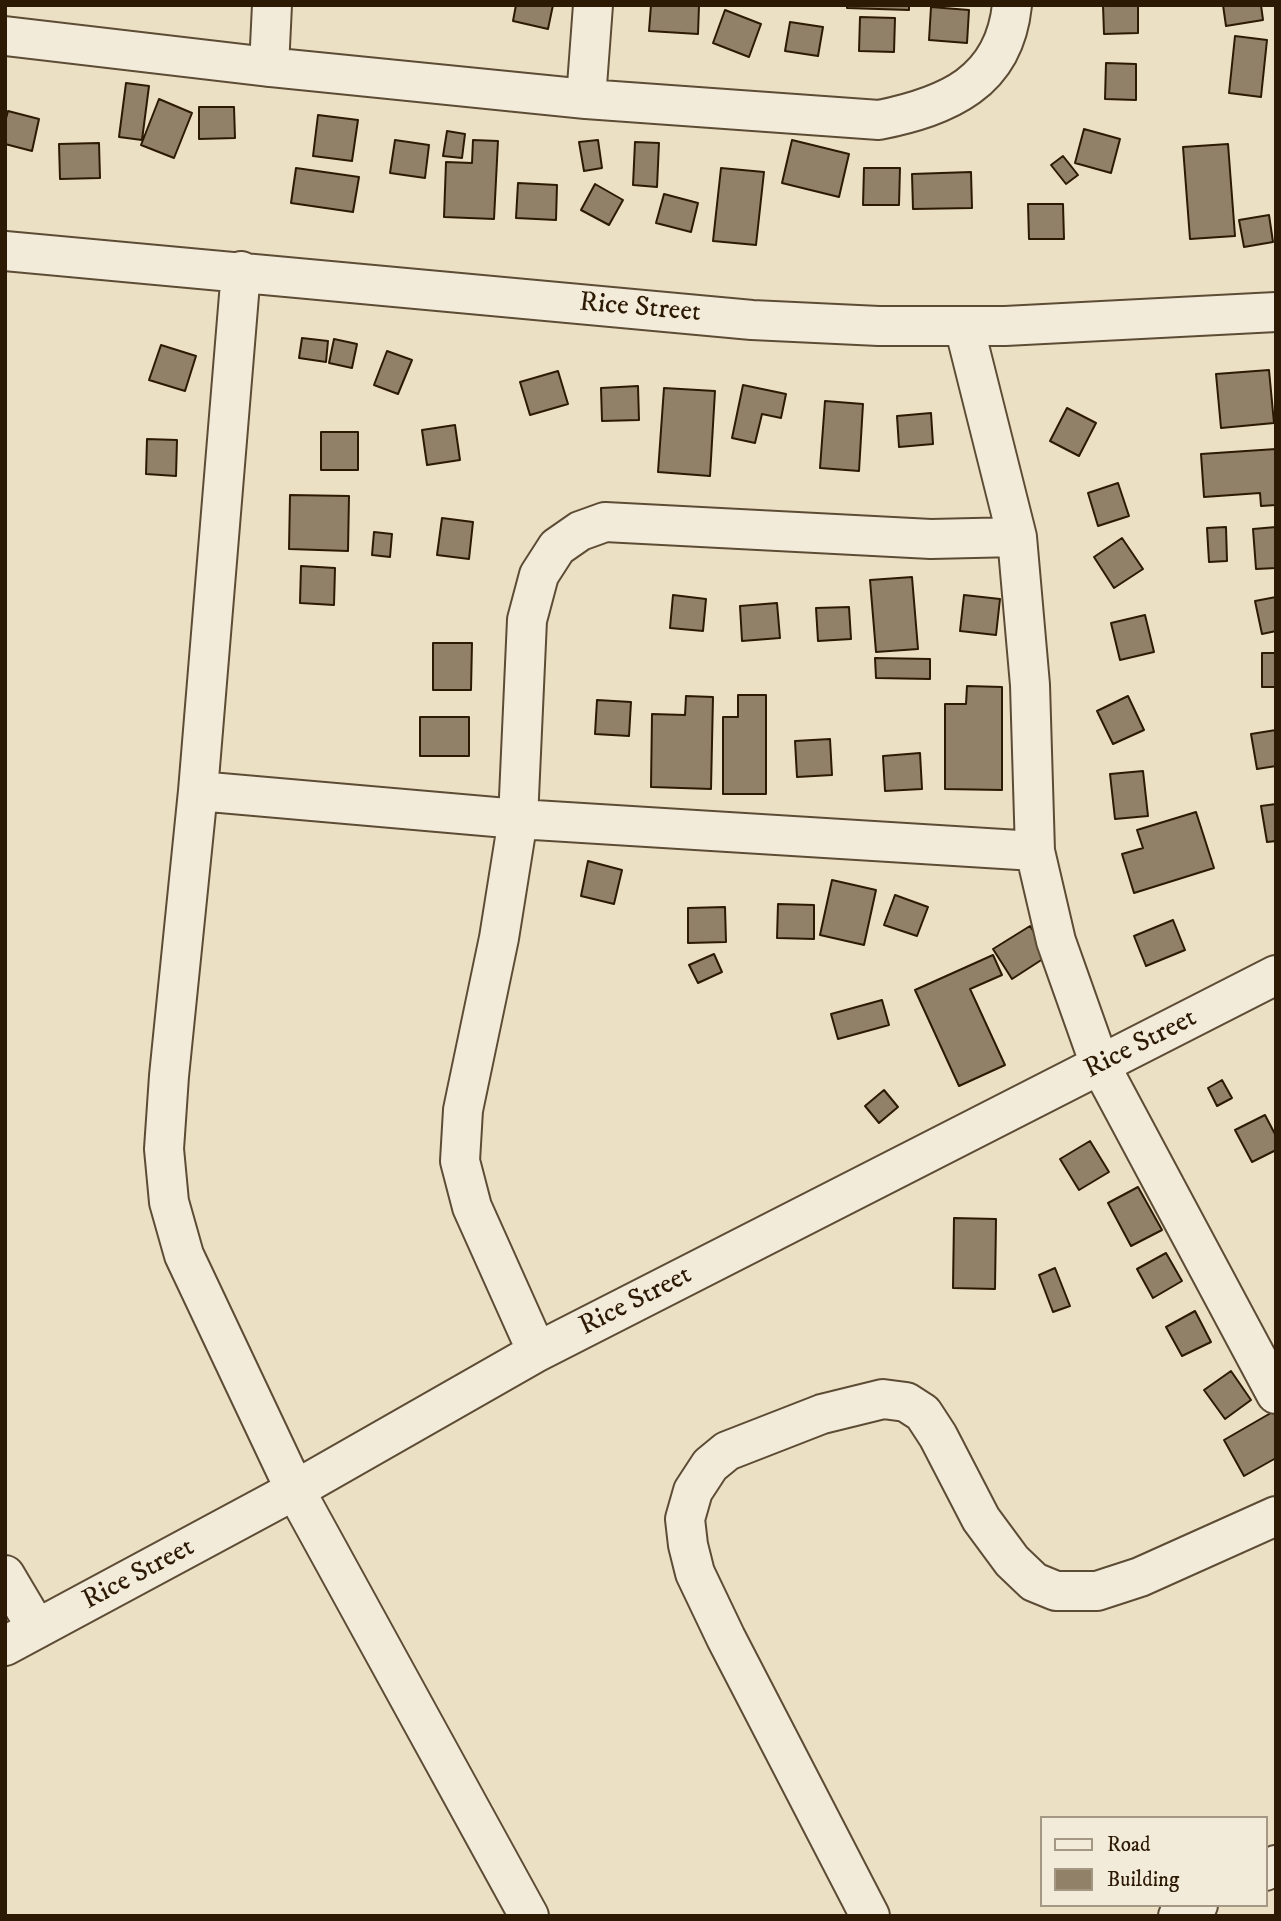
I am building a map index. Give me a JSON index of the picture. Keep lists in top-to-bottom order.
{
  "streets": {
    "street": ["Rice Street"]
  },
  "legend": ["Road", "Building"]
}
